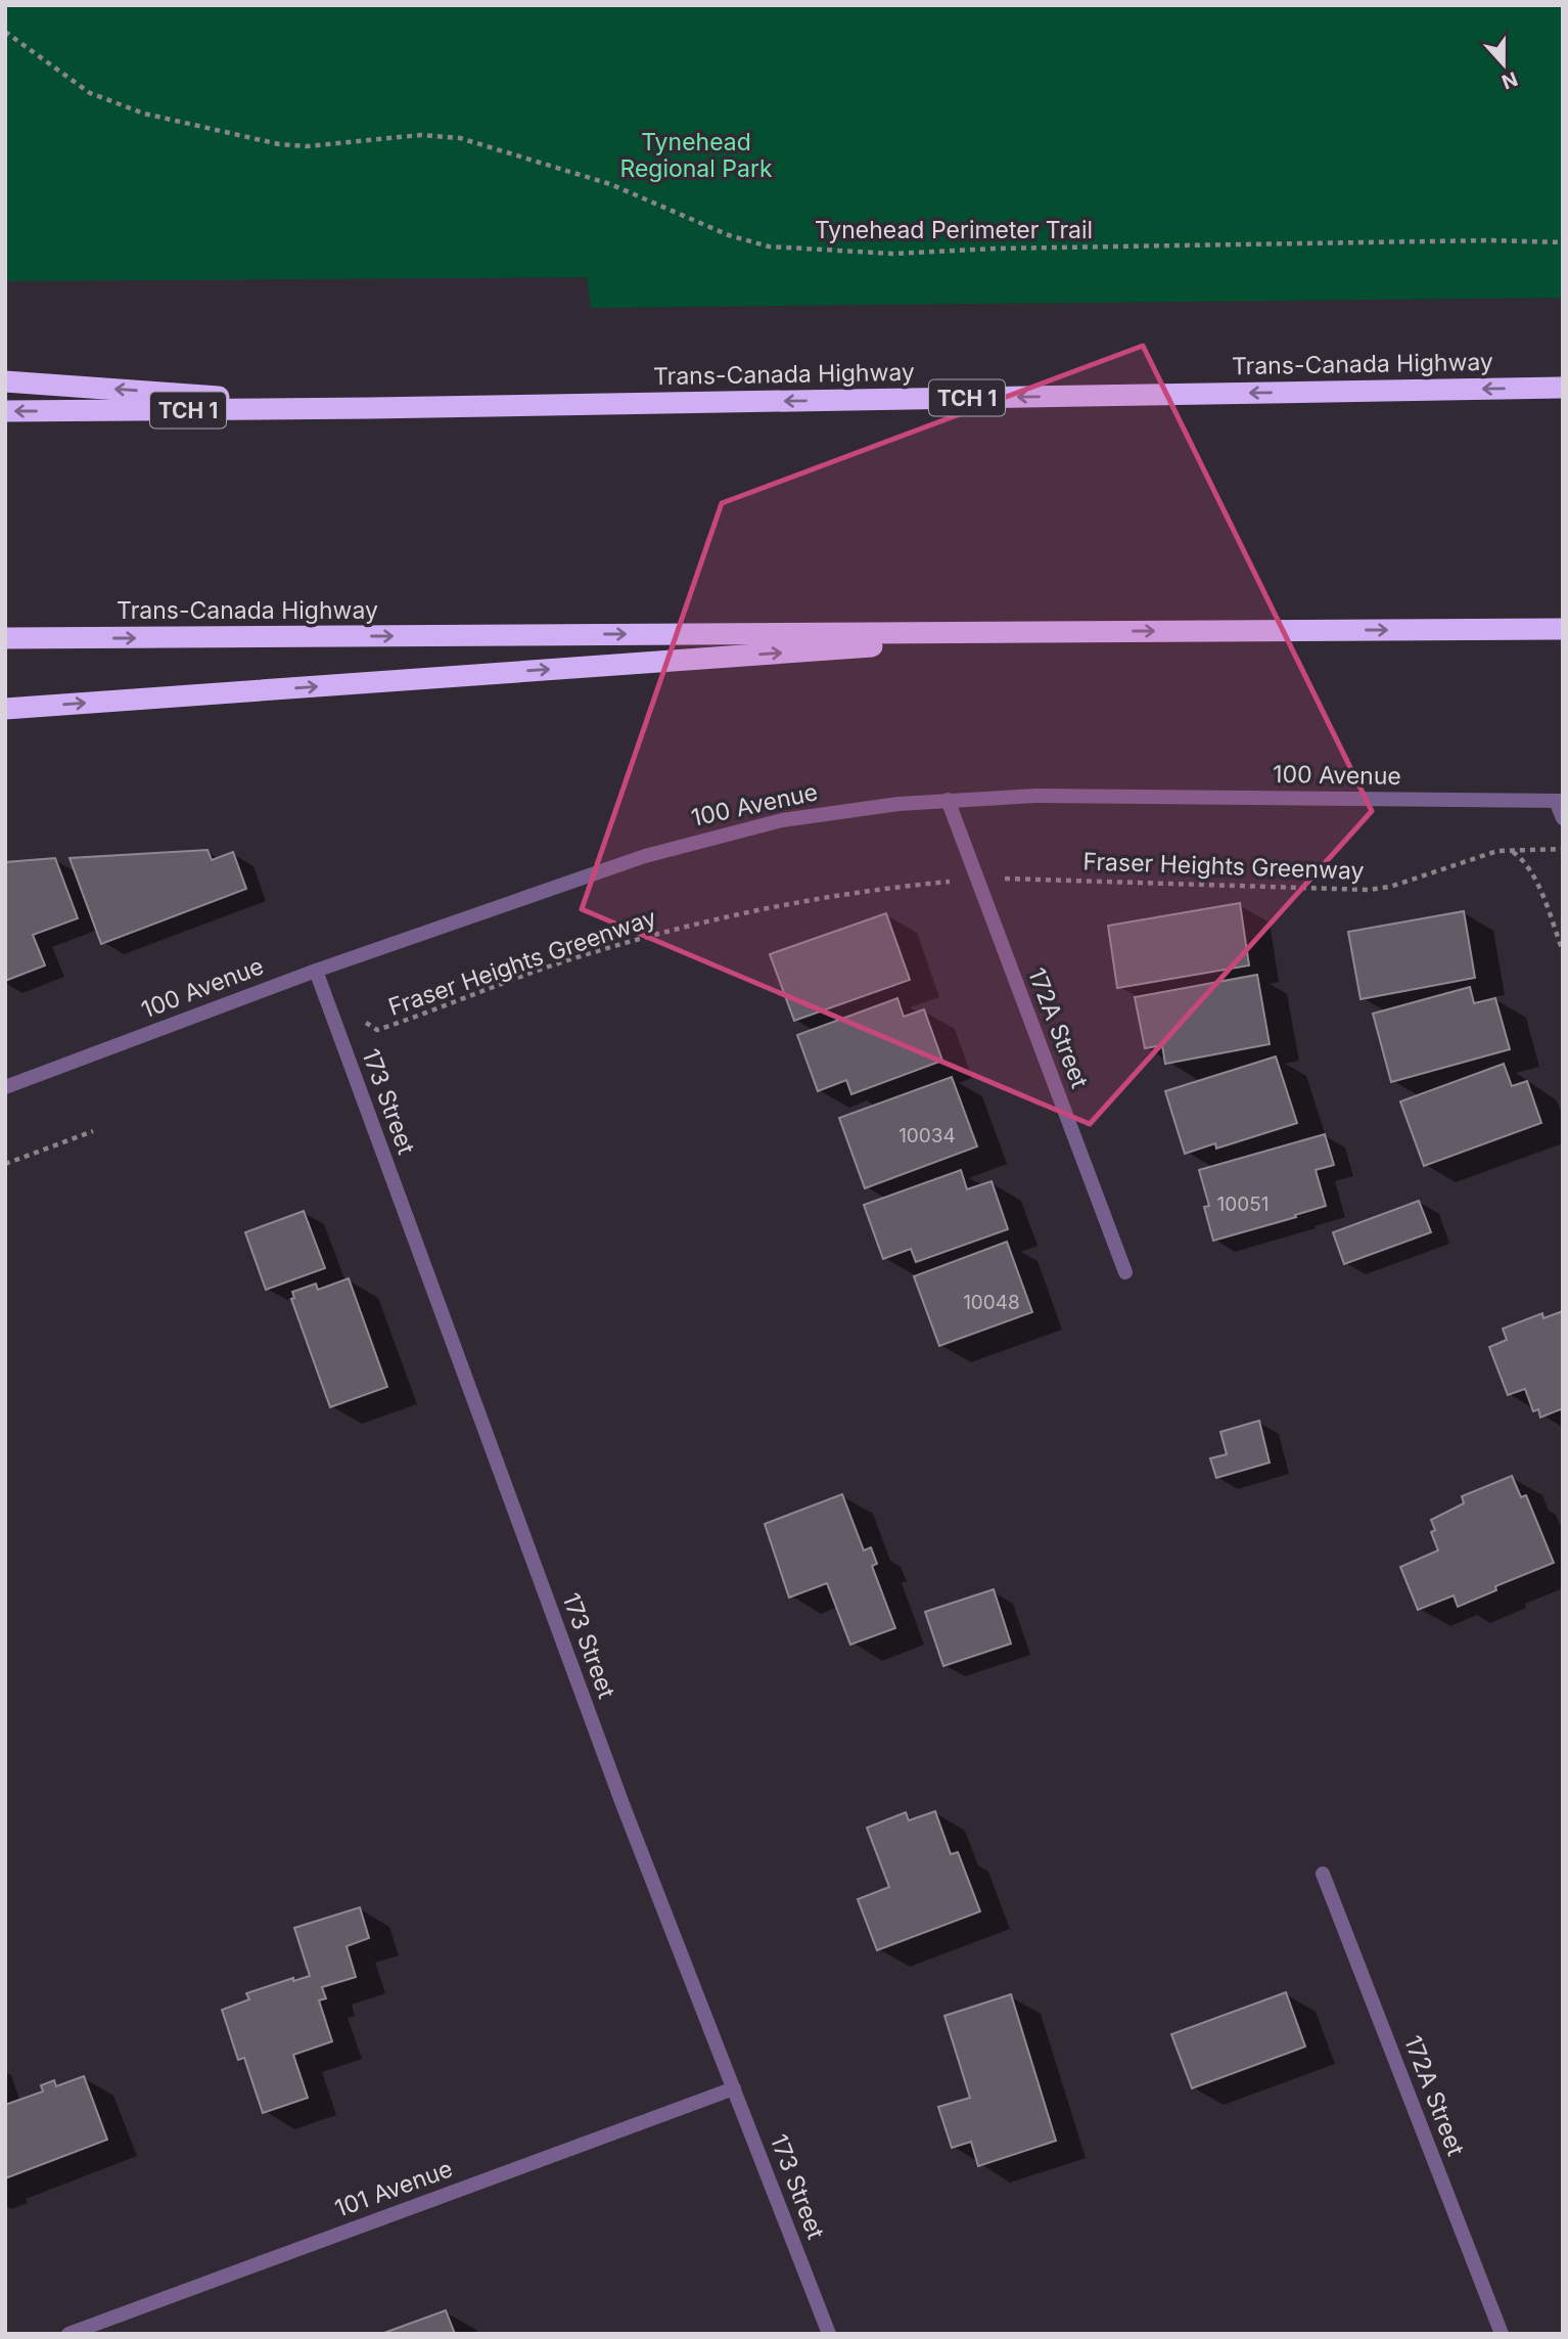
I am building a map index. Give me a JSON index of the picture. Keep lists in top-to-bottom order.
{
  "streets": {
    "highway": ["Trans-Canada Highway", "TCH 1"],
    "street": [
      "100 Avenue",
      "172A Street",
      "173 Street",
      "101 Avenue"
    ],
    "path": ["Tynehead Perimeter Trail", "Fraser Heights Greenway"]
  },
  "crossings": [
    ["100 Avenue", "172A Street"],
    ["100 Avenue", "173 Street"],
    ["Fraser Heights Greenway", "173 Street"],
    ["173 Street", "101 Avenue"]
  ],
  "parks": ["Tynehead Regional Park"],
  "house_numbers": ["10034", "10051", "10048"],
  "north": "bottom"
}
